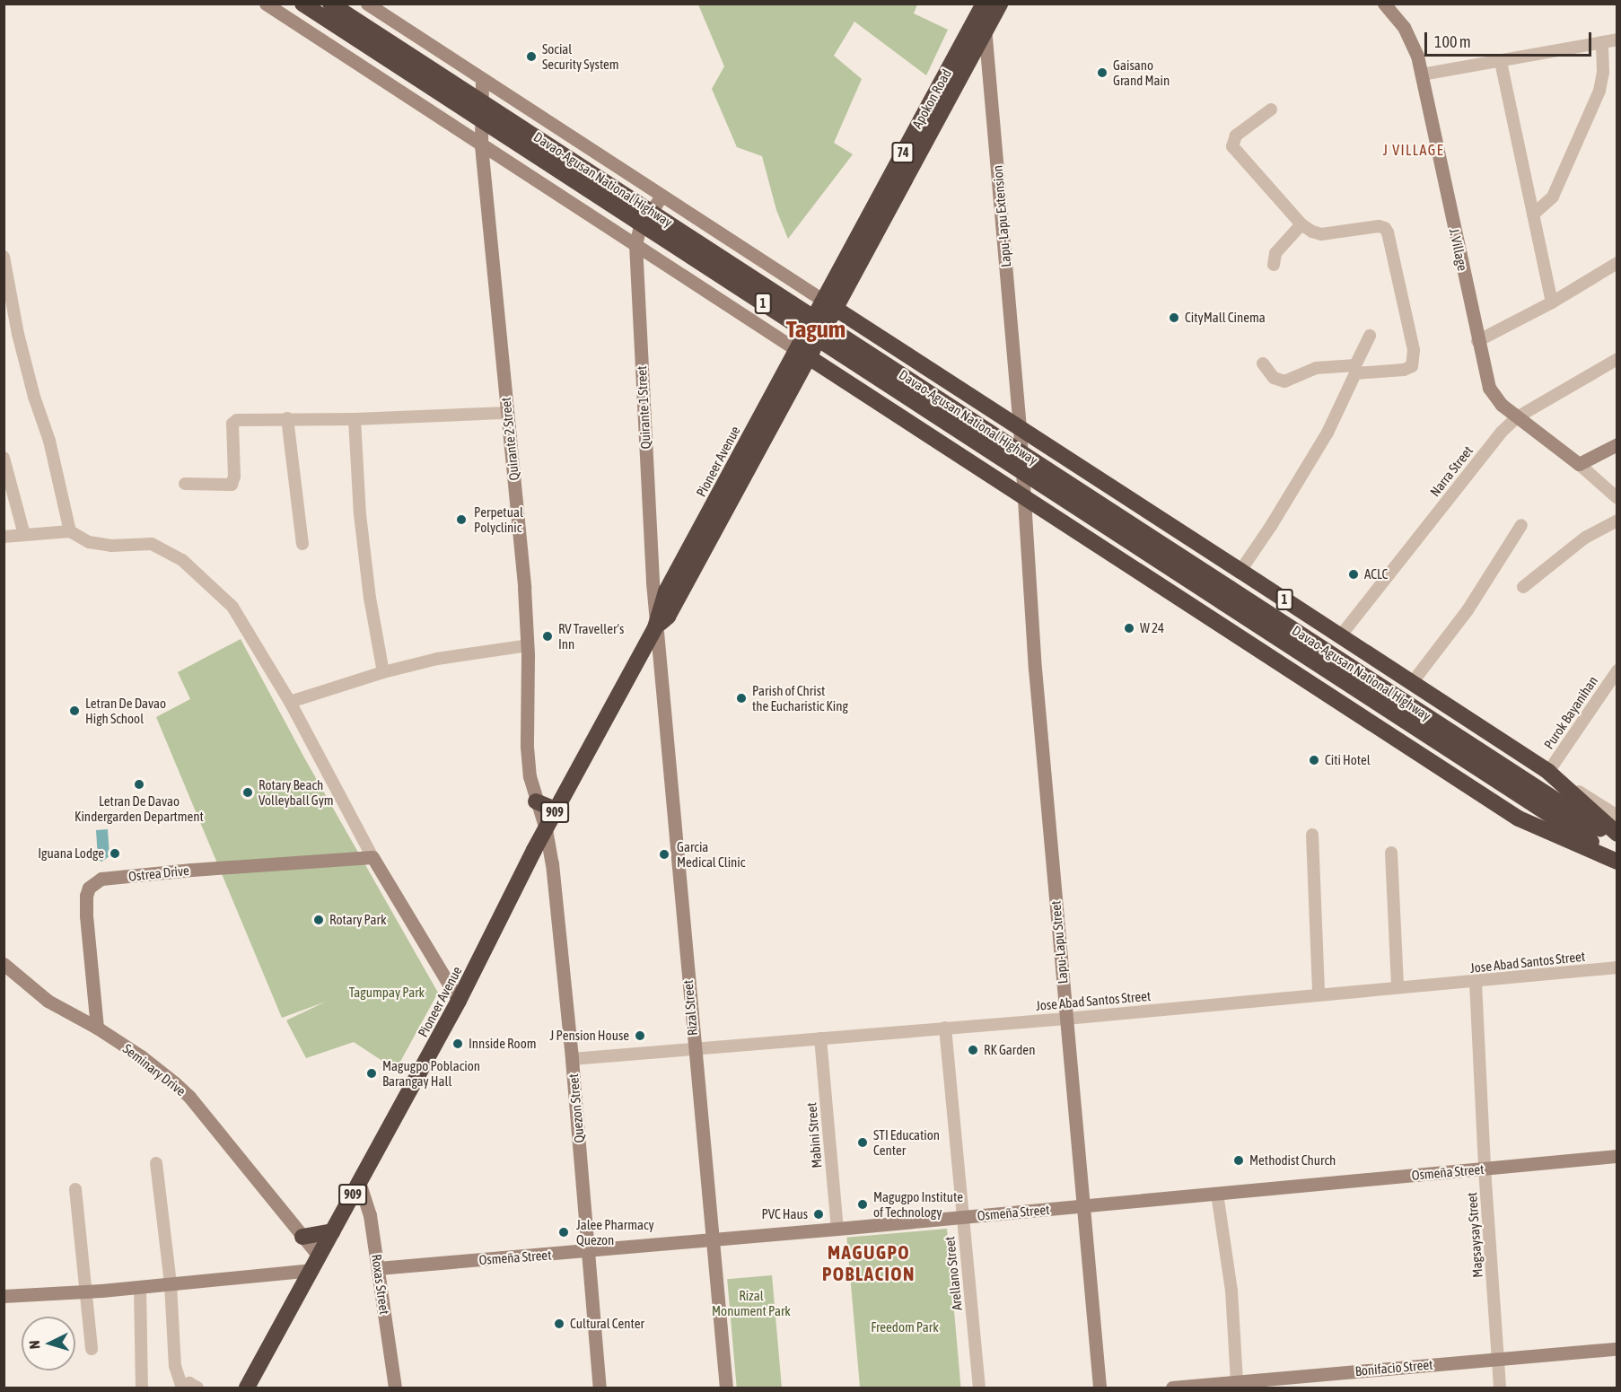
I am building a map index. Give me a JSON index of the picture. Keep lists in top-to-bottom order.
{
  "streets": {
    "highway": [
      "Apokon Road",
      "74",
      "Davao-Agusan National Highway",
      "1",
      "Pioneer Avenue",
      "909"
    ],
    "street": [
      "Lapu-Lapu Extension",
      "J. Village",
      "Quirante 1 Street",
      "Quirante 2 Street",
      "Narra Street",
      "Purok Bayanihan",
      "Ostrea Drive",
      "Lapu-Lapu Street",
      "Jose Abad Santos Street",
      "Rizal Street",
      "Seminary Drive",
      "Quezon Street",
      "Mabini Street",
      "Osmeña Street",
      "Magsaysay Street",
      "Arellano Street",
      "Roxas Street",
      "Bonifacio Street"
    ]
  },
  "crossings": [
    ["Apokon Road", "Davao-Agusan National Highway"],
    ["Apokon Road", "Lapu-Lapu Extension"],
    ["Apokon Road", "Pioneer Avenue"],
    ["Davao-Agusan National Highway", "Lapu-Lapu Extension"],
    ["Davao-Agusan National Highway", "Quirante 1 Street"],
    ["Davao-Agusan National Highway", "Pioneer Avenue"],
    ["Davao-Agusan National Highway", "Narra Street"],
    ["Davao-Agusan National Highway", "Purok Bayanihan"],
    ["Davao-Agusan National Highway", "Lapu-Lapu Street"],
    ["Lapu-Lapu Extension", "Lapu-Lapu Street"],
    ["J. Village", "Narra Street"],
    ["Quirante 1 Street", "Pioneer Avenue"],
    ["Quirante 1 Street", "Rizal Street"],
    ["Quirante 2 Street", "Pioneer Avenue"],
    ["Quirante 2 Street", "Quezon Street"],
    ["Pioneer Avenue", "Rizal Street"],
    ["Pioneer Avenue", "Seminary Drive"],
    ["Pioneer Avenue", "Quezon Street"],
    ["Pioneer Avenue", "Roxas Street"],
    ["Ostrea Drive", "Seminary Drive"],
    ["Lapu-Lapu Street", "Jose Abad Santos Street"],
    ["Lapu-Lapu Street", "Osmeña Street"],
    ["Jose Abad Santos Street", "Rizal Street"],
    ["Jose Abad Santos Street", "Quezon Street"],
    ["Jose Abad Santos Street", "Mabini Street"],
    ["Jose Abad Santos Street", "Magsaysay Street"],
    ["Jose Abad Santos Street", "Arellano Street"],
    ["Rizal Street", "Osmeña Street"],
    ["Quezon Street", "Osmeña Street"],
    ["Mabini Street", "Osmeña Street"],
    ["Osmeña Street", "Magsaysay Street"],
    ["Osmeña Street", "Arellano Street"],
    ["Osmeña Street", "Roxas Street"],
    ["Magsaysay Street", "Bonifacio Street"]
  ],
  "districts": ["J VILLAGE", "Tagum", "MAGUGPO POBLACION"],
  "parks": ["Tagumpay Park", "Rizal Monument Park", "Freedom Park"],
  "places": [
    "Social Security System",
    "Gaisano Grand Main",
    "CityMall Cinema",
    "Perpetual Polyclinic",
    "ACLC",
    "W 24",
    "RV Traveller's Inn",
    "Parish of Christ the Eucharistic King",
    "Letran De Davao High School",
    "Citi Hotel",
    "Letran De Davao Kindergarden Department",
    "Rotary Beach Volleyball Gym",
    "Iguana Lodge",
    "Garcia Medical Clinic",
    "Rotary Park",
    "J Pension House",
    "Innside Room",
    "RK Garden",
    "Magugpo Poblacion Barangay Hall",
    "STI Education Center",
    "Methodist Church",
    "Magugpo Institute of Technology",
    "PVC Haus",
    "Jalee Pharmacy Quezon",
    "Cultural Center"
  ],
  "scale_bar": "100 m",
  "north": "left"
}
